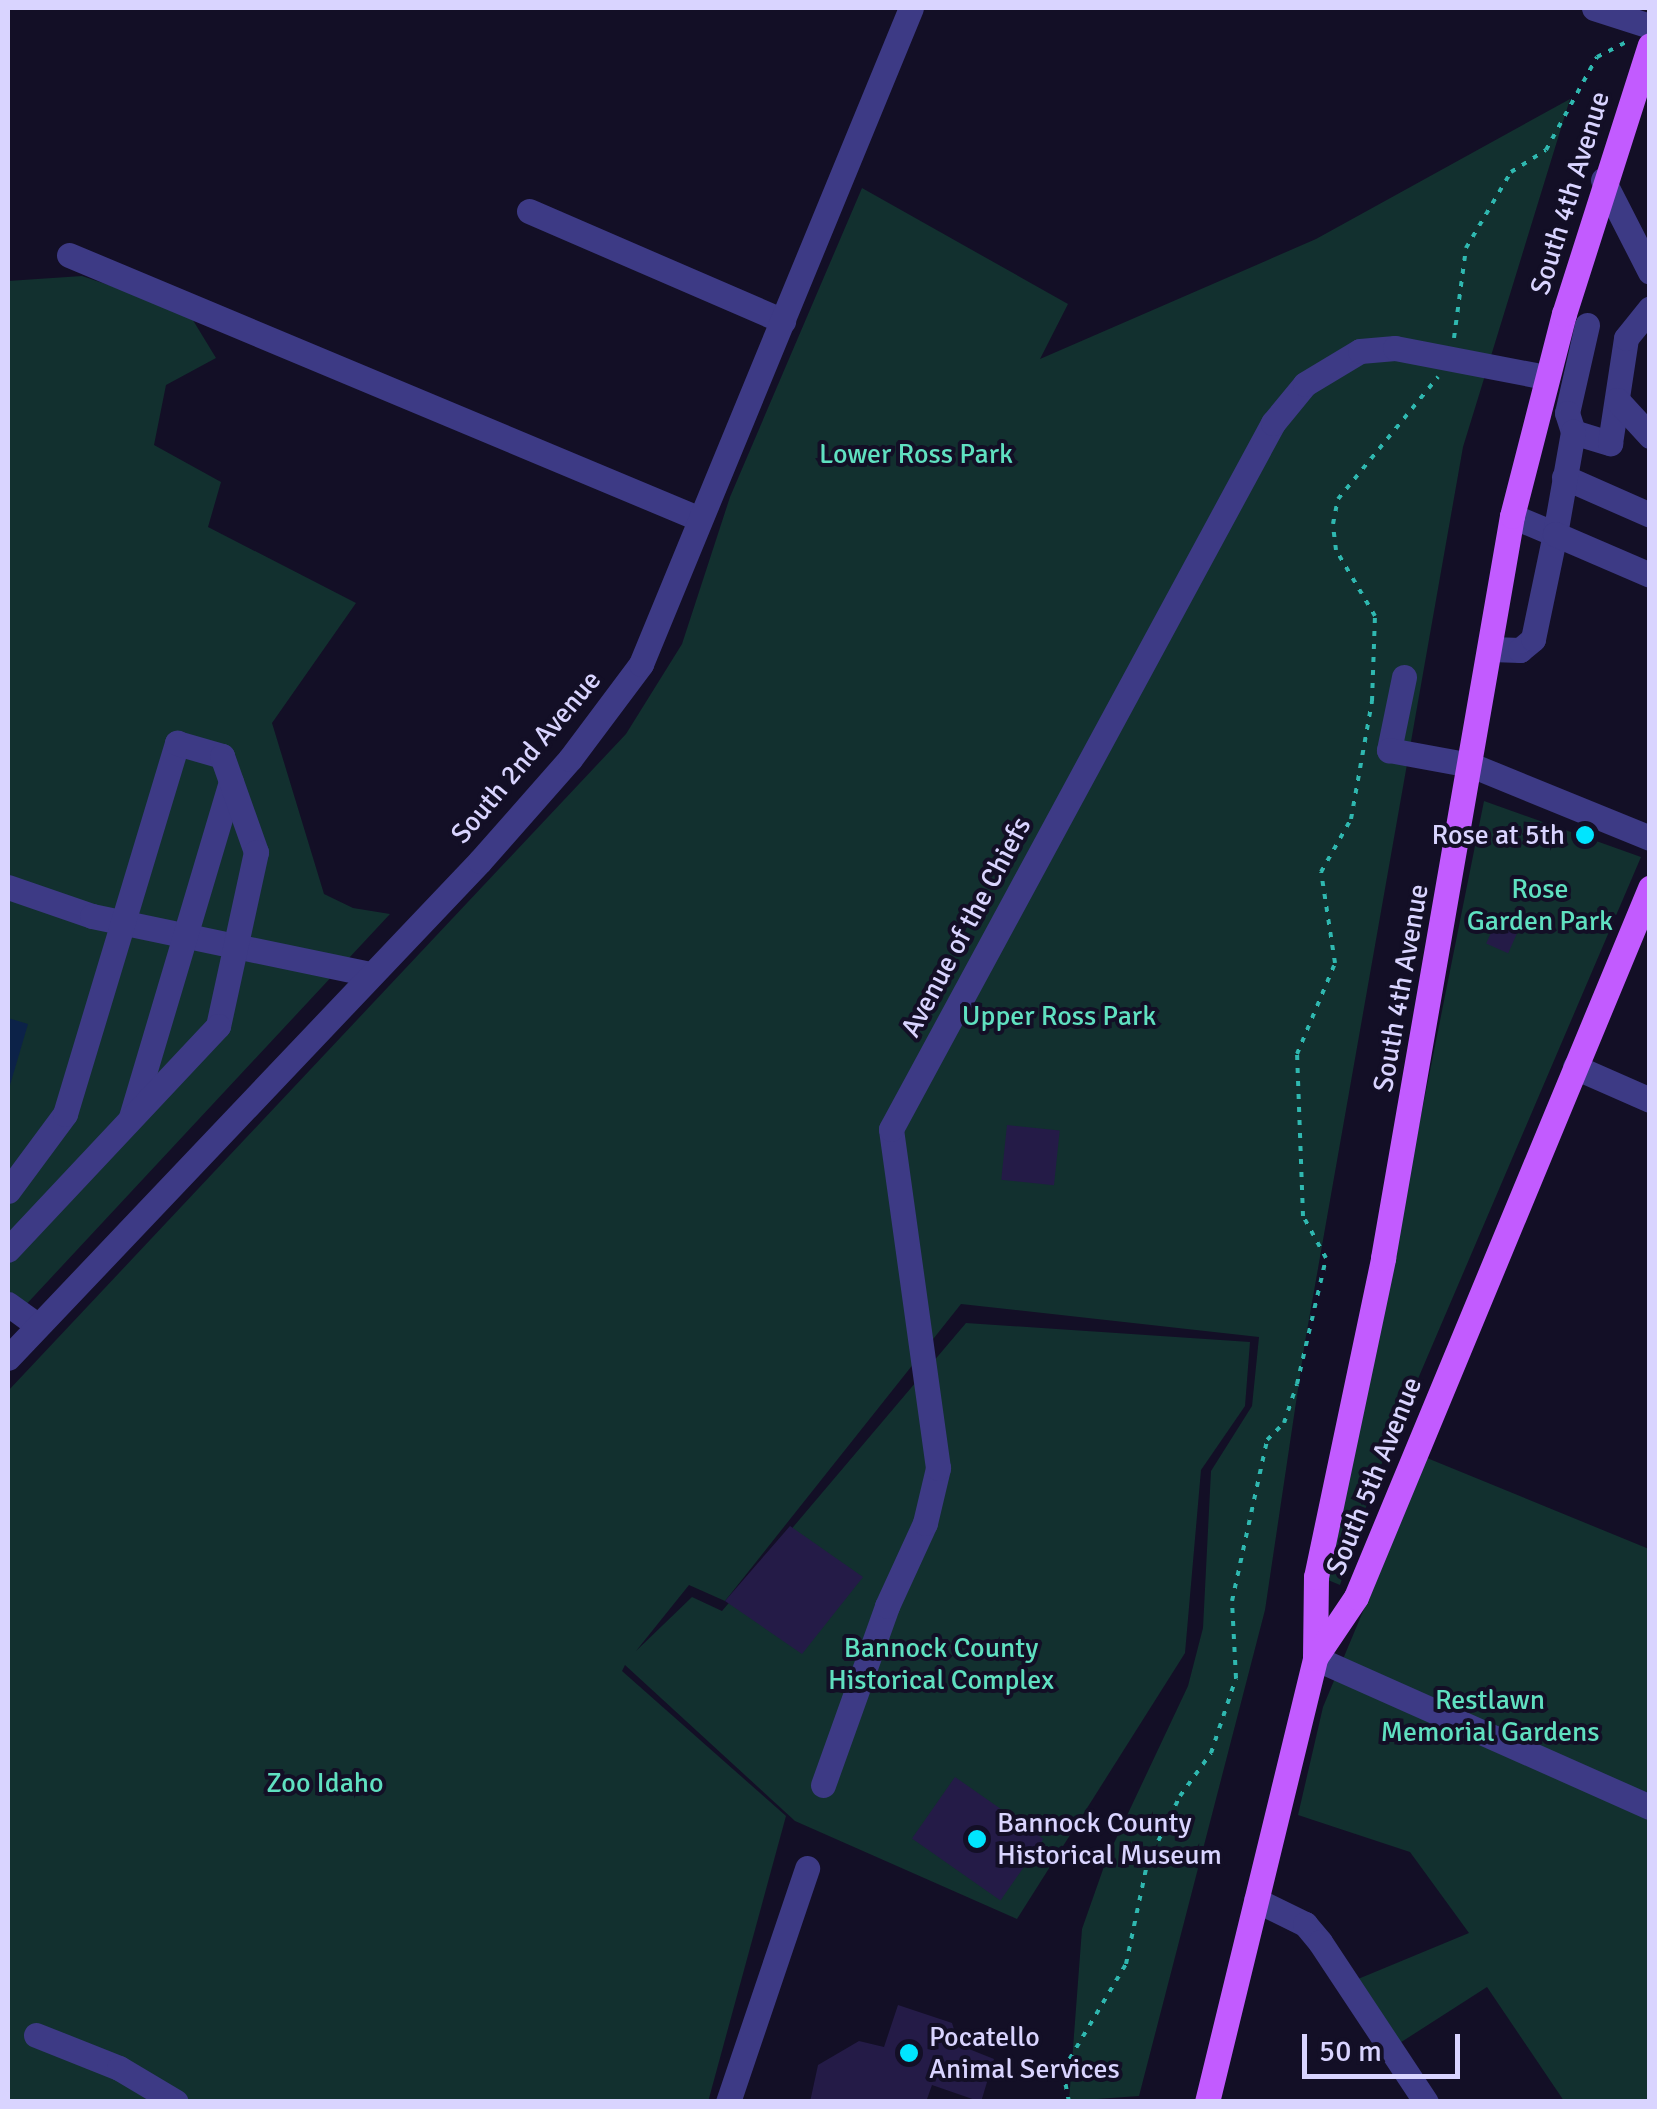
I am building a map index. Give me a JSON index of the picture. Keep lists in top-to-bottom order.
{
  "streets": {
    "main road": ["South 4th Avenue", "South 5th Avenue"],
    "street": ["South 2nd Avenue", "Avenue of the Chiefs"]
  },
  "crossings": [
    ["South 4th Avenue", "Avenue of the Chiefs"],
    ["South 4th Avenue", "South 5th Avenue"]
  ],
  "parks": [
    "Lower Ross Park",
    "Rose Garden Park",
    "Upper Ross Park",
    "Bannock County Historical Complex",
    "Restlawn Memorial Gardens",
    "Zoo Idaho"
  ],
  "places": ["Rose at 5th", "Bannock County Historical Museum", "Pocatello Animal Services"],
  "scale_bar": "50 m"
}
